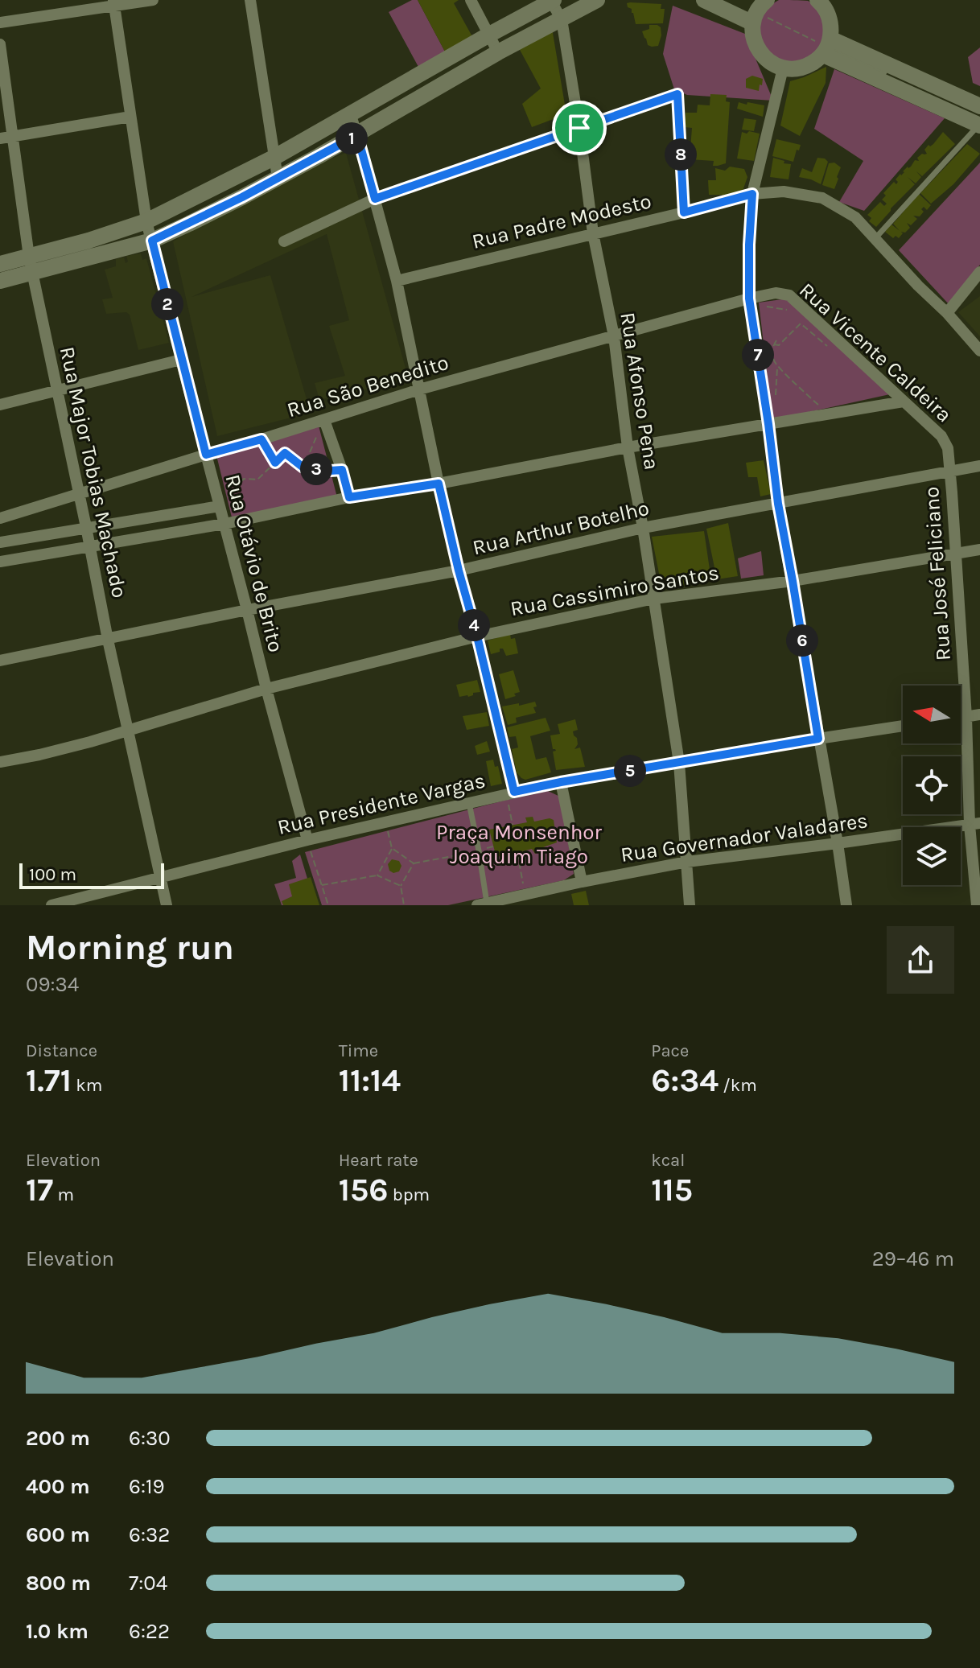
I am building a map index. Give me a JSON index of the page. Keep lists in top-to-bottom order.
{
  "streets": {
    "street": [
      "Rua Padre Modesto",
      "Rua Vicente Caldeira",
      "Rua São Benedito",
      "Rua Afonso Pena",
      "Rua Major Tobias Machado",
      "Rua Arthur Botelho",
      "Rua Otávio de Brito",
      "Rua José Feliciano",
      "Rua Cassimiro Santos",
      "Rua Presidente Vargas",
      "Rua Governador Valadares"
    ]
  },
  "crossings": [
    ["Rua Padre Modesto", "Rua Afonso Pena"],
    ["Rua Vicente Caldeira", "Rua São Benedito"],
    ["Rua Vicente Caldeira", "Rua Arthur Botelho"],
    ["Rua Vicente Caldeira", "Rua José Feliciano"],
    ["Rua São Benedito", "Rua Afonso Pena"],
    ["Rua São Benedito", "Rua Major Tobias Machado"],
    ["Rua São Benedito", "Rua Otávio de Brito"],
    ["Rua Afonso Pena", "Rua Arthur Botelho"],
    ["Rua Afonso Pena", "Rua Cassimiro Santos"],
    ["Rua Afonso Pena", "Rua Presidente Vargas"],
    ["Rua Afonso Pena", "Rua Governador Valadares"],
    ["Rua Major Tobias Machado", "Rua Arthur Botelho"],
    ["Rua Major Tobias Machado", "Rua Cassimiro Santos"],
    ["Rua Major Tobias Machado", "Rua Presidente Vargas"],
    ["Rua Arthur Botelho", "Rua Otávio de Brito"],
    ["Rua Arthur Botelho", "Rua José Feliciano"],
    ["Rua Otávio de Brito", "Rua Cassimiro Santos"],
    ["Rua Otávio de Brito", "Rua Presidente Vargas"],
    ["Rua José Feliciano", "Rua Cassimiro Santos"],
    ["Rua José Feliciano", "Rua Governador Valadares"]
  ],
  "parks": ["Praça Monsenhor Joaquim Tiago"],
  "scale_bar": "100 m",
  "north": "left",
  "page": {
    "pins": [
      "1",
      "8",
      "2",
      "7",
      "3",
      "4",
      "6",
      "5"
    ],
    "scale": "100 m",
    "heading": ["Morning run", "09:34"],
    "stats": [
      ["Distance", "1.71 km"],
      ["Time", "11:14"],
      ["Pace", "6:34 /km"],
      ["Elevation", "17 m"],
      ["Heart rate", "156 bpm"],
      ["kcal", "115"]
    ],
    "chart": ["Elevation", "29–46 m"],
    "list": [
      {
        "name": "200 m",
        "note": "6:30"
      },
      {
        "name": "400 m",
        "note": "6:19"
      },
      {
        "name": "600 m",
        "note": "6:32"
      },
      {
        "name": "800 m",
        "note": "7:04"
      },
      {
        "name": "1.0 km",
        "note": "6:22"
      }
    ]
  }
}
